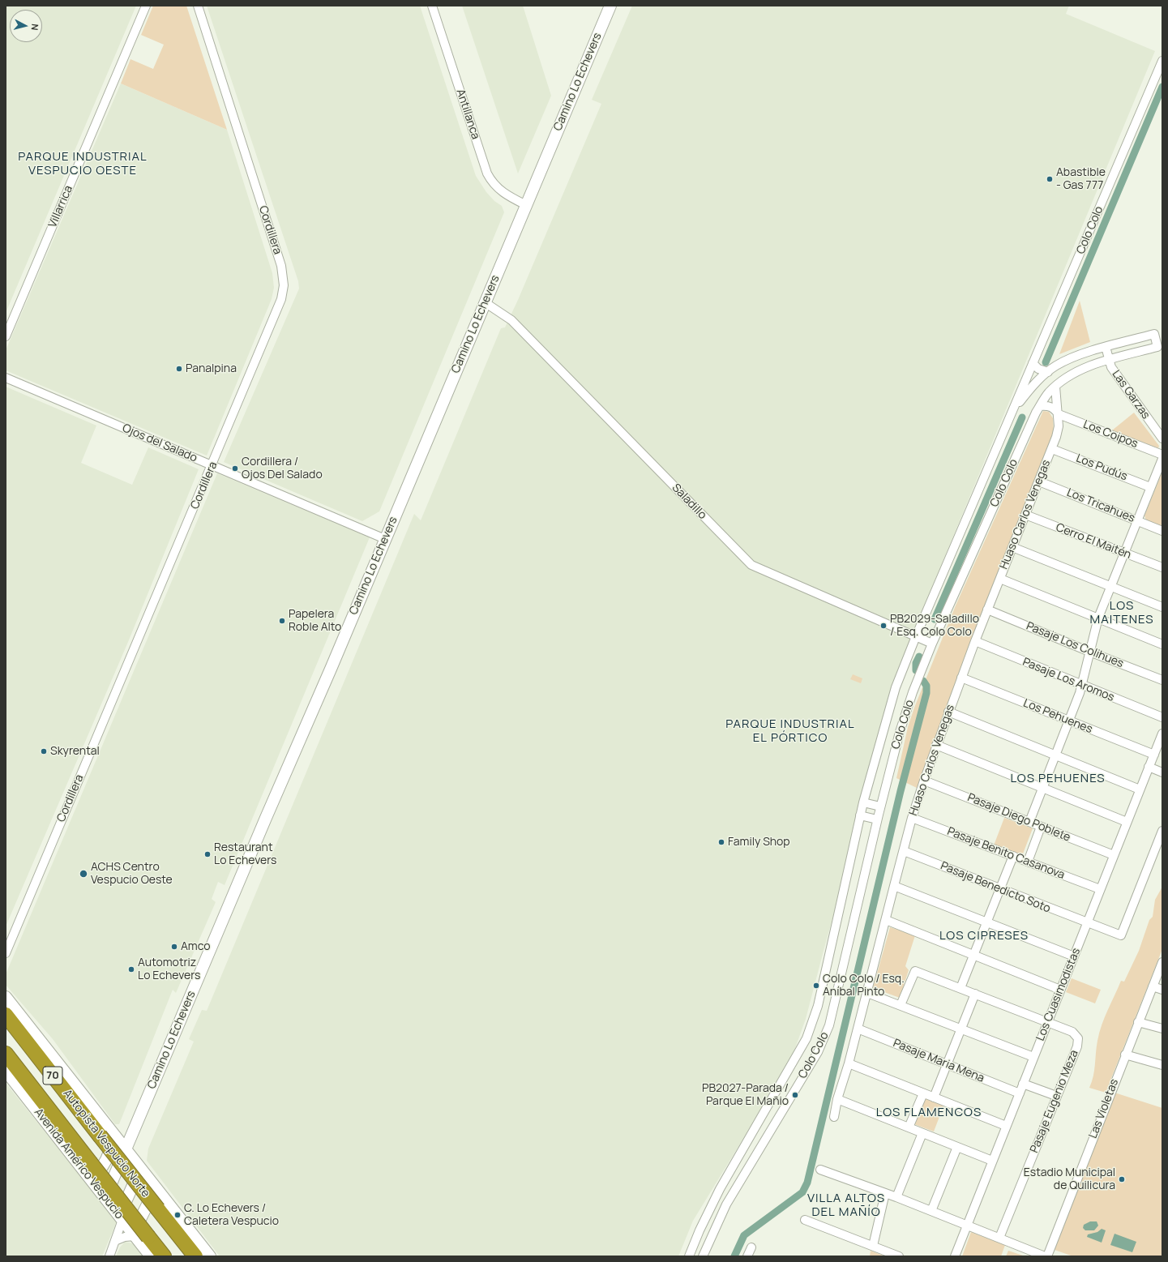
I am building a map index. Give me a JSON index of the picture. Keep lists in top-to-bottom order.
{
  "streets": {
    "highway": ["70", "Autopista Vespucio Norte"],
    "main road": ["Camino Lo Echevers", "Avenida Américo Vespucio"],
    "street": [
      "Antillanca",
      "Villarrica",
      "Cordillera",
      "Colo Colo",
      "Las Garzas",
      "Los Coipos",
      "Ojos del Salado",
      "Los Pudús",
      "Saladillo",
      "Los Tricahues",
      "Huaso Carlos Venegas",
      "Cerro El Maitén",
      "Pasaje Los Colihues",
      "Pasaje Los Aromos",
      "Los Pehuenes",
      "Pasaje Diego Poblete",
      "Pasaje Benito Casanova",
      "Pasaje Benedicto Soto",
      "Los Cuasimodistas",
      "Pasaje Maria Mena",
      "Pasaje Eugenio Meza",
      "Las Violetas"
    ]
  },
  "crossings": [
    ["Camino Lo Echevers", "Antillanca"],
    ["Camino Lo Echevers", "Ojos del Salado"],
    ["Camino Lo Echevers", "Saladillo"],
    ["Camino Lo Echevers", "Avenida Américo Vespucio"],
    ["Cordillera", "Ojos del Salado"],
    ["Colo Colo", "Las Garzas"],
    ["Colo Colo", "Saladillo"],
    ["Colo Colo", "Huaso Carlos Venegas"],
    ["Los Coipos", "Huaso Carlos Venegas"],
    ["Los Pudús", "Huaso Carlos Venegas"],
    ["Los Tricahues", "Huaso Carlos Venegas"],
    ["Huaso Carlos Venegas", "Cerro El Maitén"],
    ["Huaso Carlos Venegas", "Pasaje Los Colihues"],
    ["Huaso Carlos Venegas", "Pasaje Los Aromos"],
    ["Huaso Carlos Venegas", "Los Pehuenes"],
    ["Huaso Carlos Venegas", "Pasaje Diego Poblete"],
    ["Huaso Carlos Venegas", "Pasaje Benito Casanova"],
    ["Huaso Carlos Venegas", "Pasaje Benedicto Soto"],
    ["Huaso Carlos Venegas", "Pasaje Maria Mena"],
    ["Los Pehuenes", "Los Cuasimodistas"],
    ["Pasaje Diego Poblete", "Los Cuasimodistas"],
    ["Pasaje Benito Casanova", "Los Cuasimodistas"],
    ["Pasaje Benedicto Soto", "Los Cuasimodistas"],
    ["Los Cuasimodistas", "Pasaje Maria Mena"],
    ["Los Cuasimodistas", "Pasaje Eugenio Meza"],
    ["70", "Avenida Américo Vespucio"]
  ],
  "districts": [
    "PARQUE INDUSTRIAL VESPUCIO OESTE",
    "LOS MAITENES",
    "PARQUE INDUSTRIAL EL PÓRTICO",
    "LOS PEHUENES",
    "LOS CIPRESES",
    "LOS FLAMENCOS",
    "VILLA ALTOS DEL MAÑÍO"
  ],
  "places": [
    "Abastible - Gas 777",
    "Panalpina",
    "Cordillera / Ojos Del Salado",
    "Papelera Roble Alto",
    "PB2029-Saladillo / Esq. Colo Colo",
    "Skyrental",
    "Family Shop",
    "Restaurant Lo Echevers",
    "ACHS Centro Vespucio Oeste",
    "Amco",
    "Automotriz Lo Echevers",
    "Colo Colo / Esq. Aníbal Pinto",
    "PB2027-Parada / Parque El Mañio",
    "Estadio Municipal de Quilicura",
    "C. Lo Echevers / Caletera Vespucio"
  ],
  "north": "right"
}
